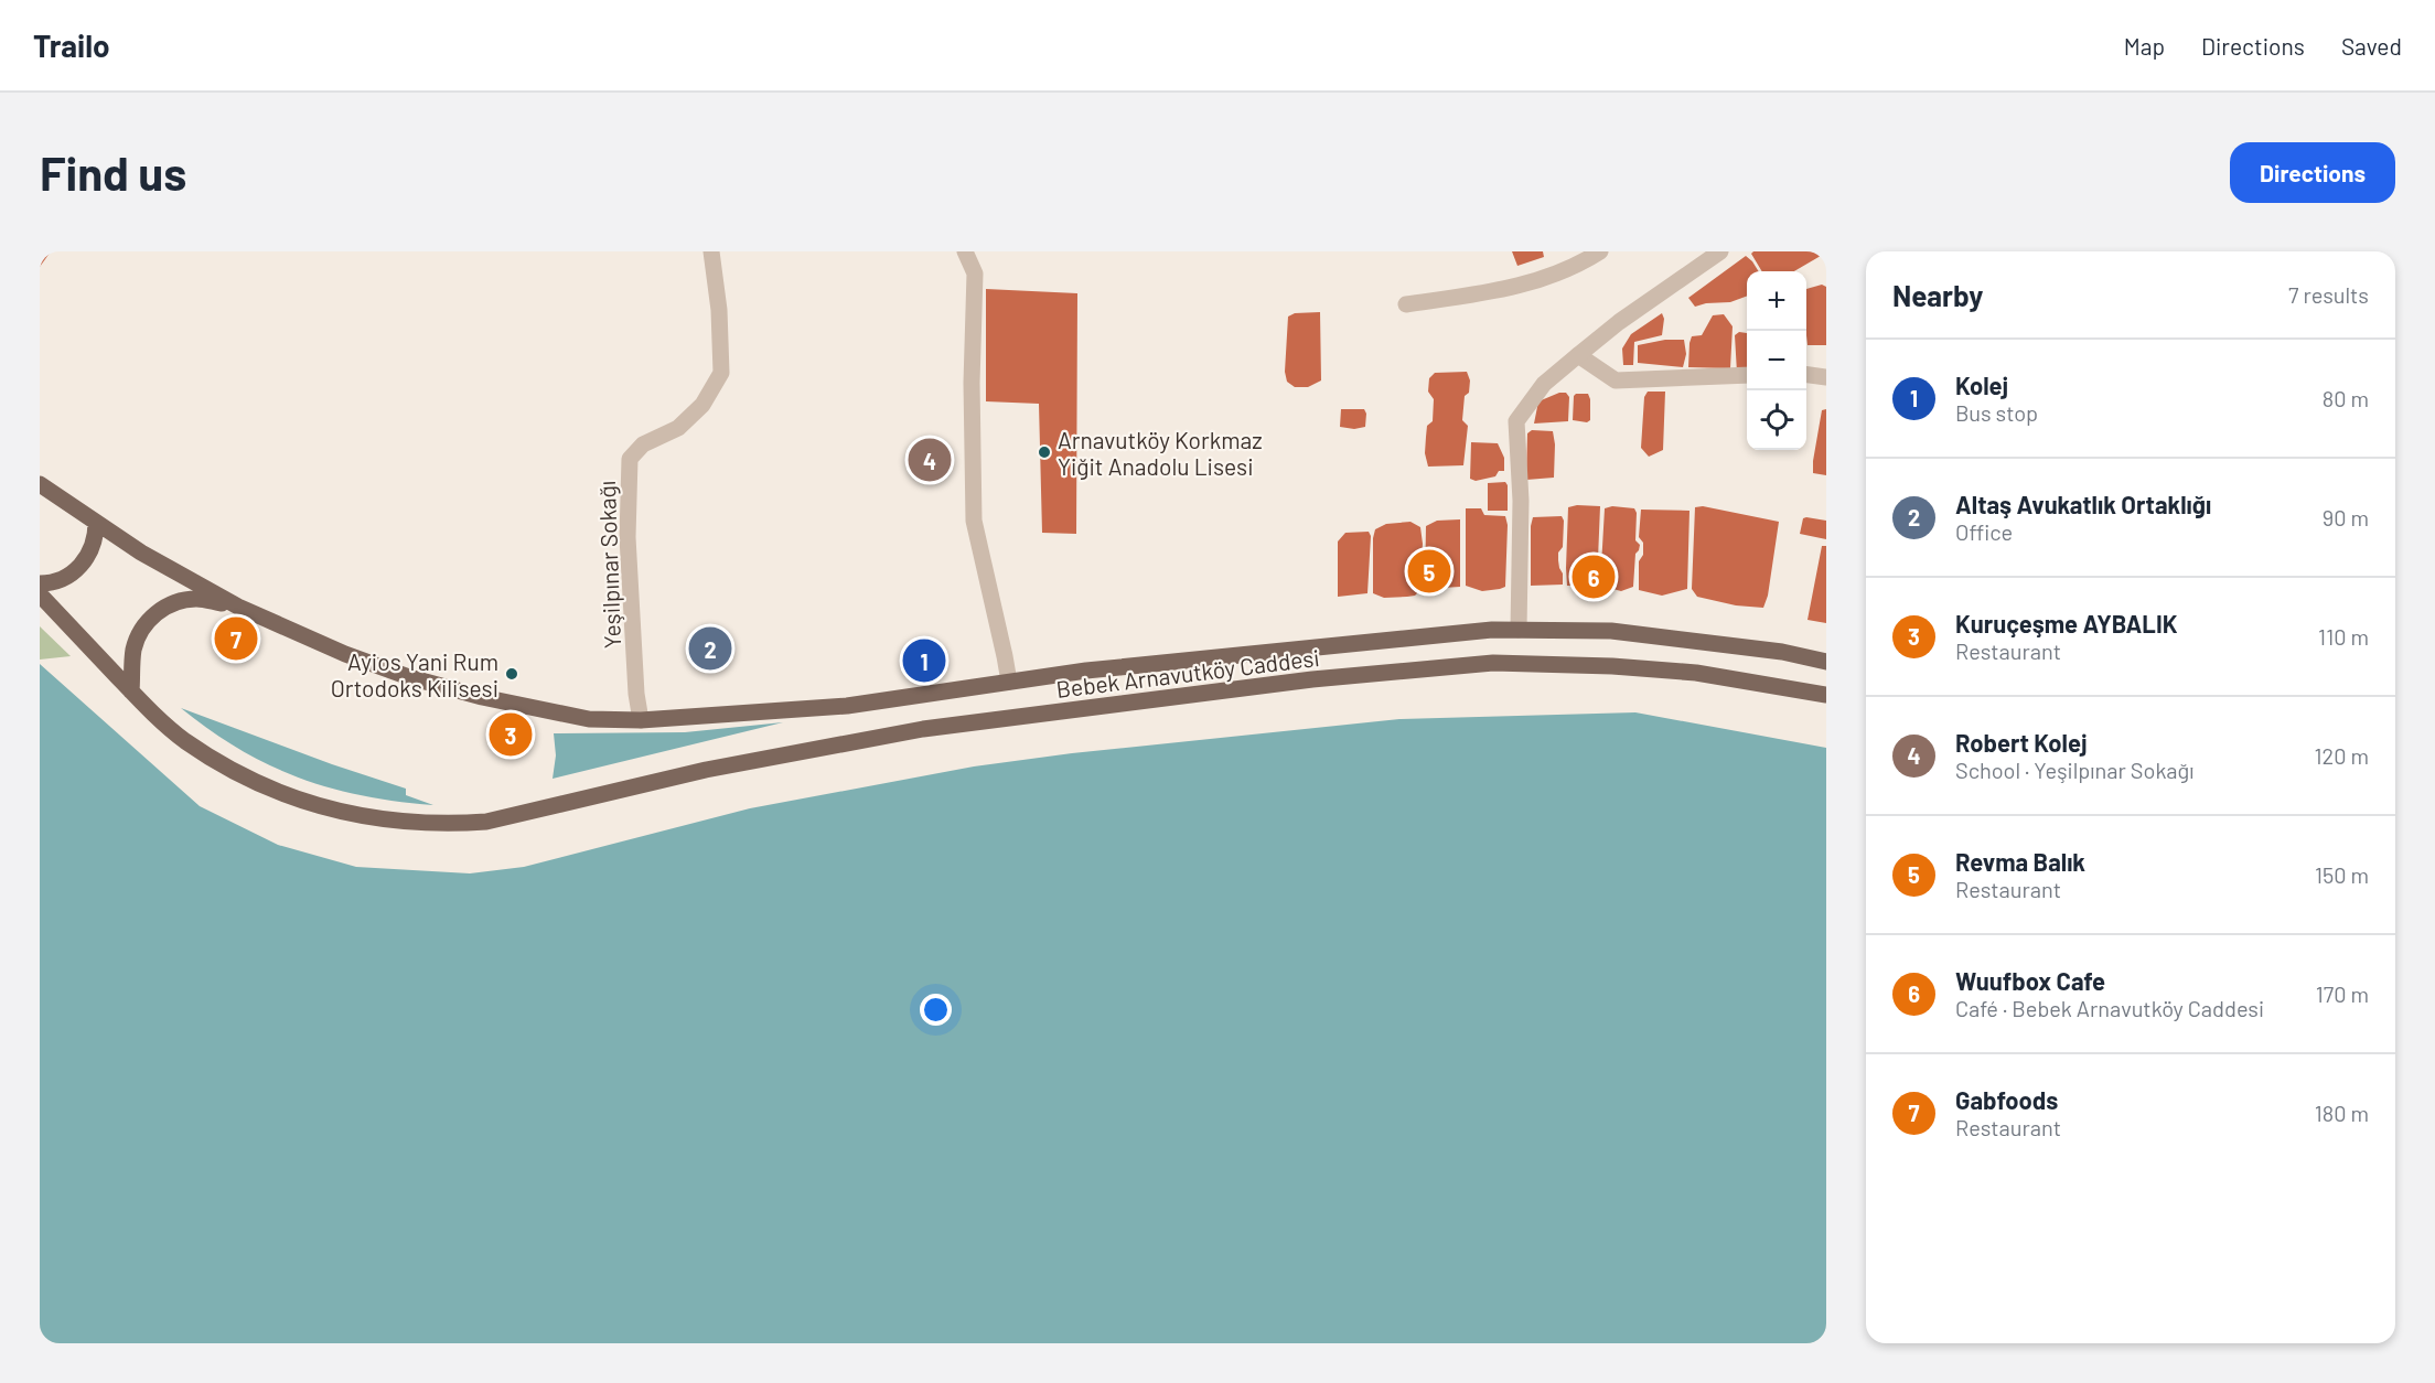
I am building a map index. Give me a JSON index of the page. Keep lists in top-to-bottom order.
{
  "streets": {
    "main road": ["Bebek Arnavutköy Caddesi"],
    "street": ["Yeşilpınar Sokağı"]
  },
  "crossings": [
    ["Yeşilpınar Sokağı", "Bebek Arnavutköy Caddesi"]
  ],
  "places": ["Arnavutköy Korkmaz Yiğit Anadolu Lisesi", "Ayios Yani Rum Ortodoks Kilisesi"],
  "page": {
    "header": "Trailo",
    "nav": ["Map", "Directions", "Saved"],
    "buttons": "Directions",
    "title": "Find us",
    "heading": ["Nearby", "7 results"],
    "map_buttons": ["+", "−"],
    "list": [
      {
        "mark": "1",
        "name": "Kolej",
        "note": "Bus stop",
        "value": "80 m"
      },
      {
        "mark": "2",
        "name": "Altaş Avukatlık Ortaklığı",
        "note": "Office",
        "value": "90 m"
      },
      {
        "mark": "3",
        "name": "Kuruçeşme AYBALIK",
        "note": "Restaurant",
        "value": "110 m"
      },
      {
        "mark": "4",
        "name": "Robert Kolej",
        "note": "School · Yeşilpınar Sokağı",
        "value": "120 m"
      },
      {
        "mark": "5",
        "name": "Revma Balık",
        "note": "Restaurant",
        "value": "150 m"
      },
      {
        "mark": "6",
        "name": "Wuufbox Cafe",
        "note": "Café · Bebek Arnavutköy Caddesi",
        "value": "170 m"
      },
      {
        "mark": "7",
        "name": "Gabfoods",
        "note": "Restaurant",
        "value": "180 m"
      }
    ],
    "pins": [
      "4",
      "5",
      "6",
      "7",
      "2",
      "1",
      "3"
    ]
  }
}
